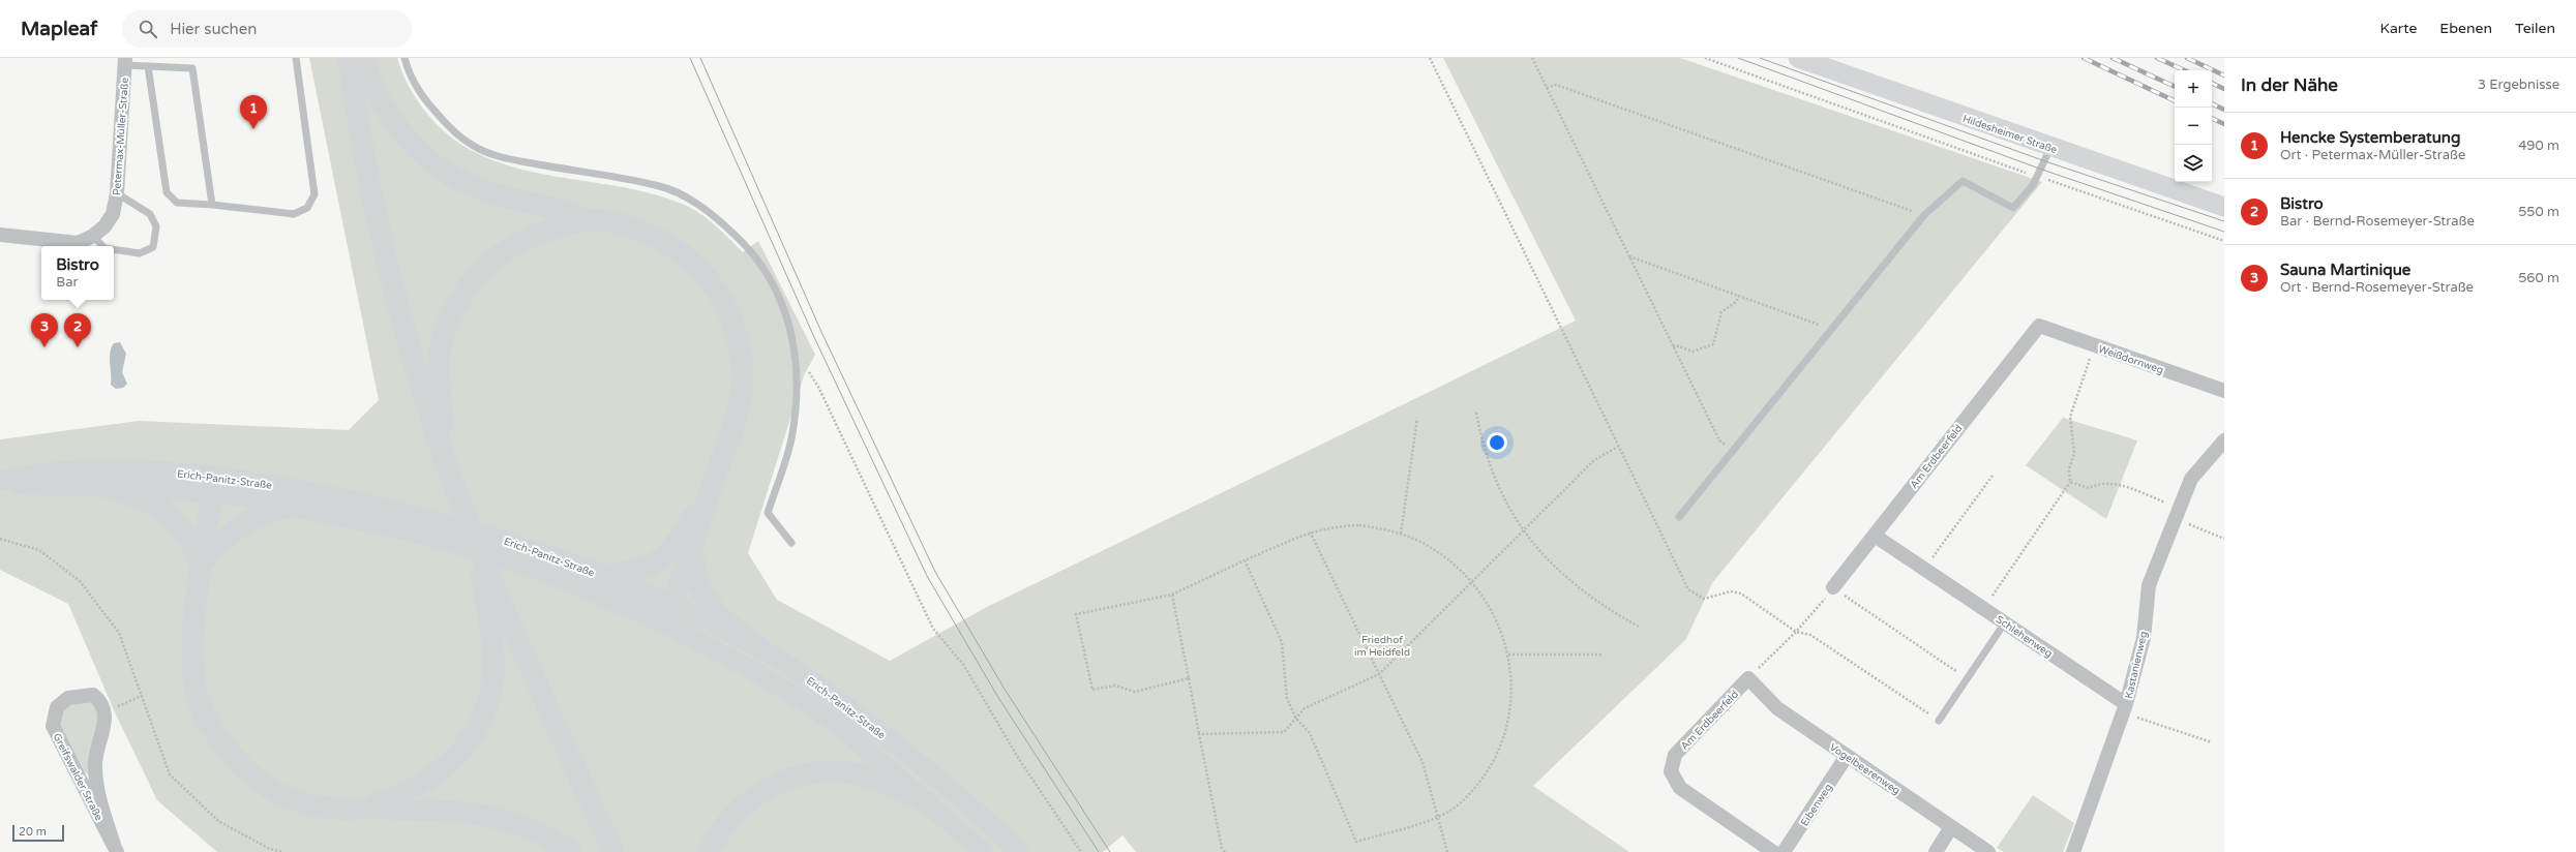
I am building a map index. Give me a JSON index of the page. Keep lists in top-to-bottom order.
{
  "streets": {
    "main road": ["Hildesheimer Straße", "Erich-Panitz-Straße"],
    "street": [
      "Petermax-Müller-Straße",
      "Weißdornweg",
      "Am Erdbeerfeld",
      "Schlehenweg",
      "Kastanienweg",
      "Vogelbeerenweg",
      "Greifswalder Straße",
      "Eibenweg"
    ]
  },
  "crossings": [
    ["Weißdornweg", "Am Erdbeerfeld"],
    ["Am Erdbeerfeld", "Schlehenweg"],
    ["Am Erdbeerfeld", "Vogelbeerenweg"],
    ["Schlehenweg", "Kastanienweg"],
    ["Vogelbeerenweg", "Eibenweg"]
  ],
  "parks": ["Friedhof im Heidfeld"],
  "scale_bar": "20 m",
  "page": {
    "header": "Mapleaf",
    "search": "Hier suchen",
    "nav": ["Karte", "Ebenen", "Teilen"],
    "heading": ["In der Nähe", "3 Ergebnisse"],
    "map_buttons": ["+", "−"],
    "pins": ["1", "2", "3"],
    "list": [
      {
        "mark": "1",
        "name": "Hencke Systemberatung",
        "note": "Ort · Petermax-Müller-Straße",
        "value": "490 m"
      },
      {
        "mark": "2",
        "name": "Bistro",
        "note": "Bar · Bernd-Rosemeyer-Straße",
        "value": "550 m"
      },
      {
        "mark": "3",
        "name": "Sauna Martinique",
        "note": "Ort · Bernd-Rosemeyer-Straße",
        "value": "560 m"
      }
    ],
    "popup": ["Bistro", "Bar"],
    "scale": "20 m"
  }
}
